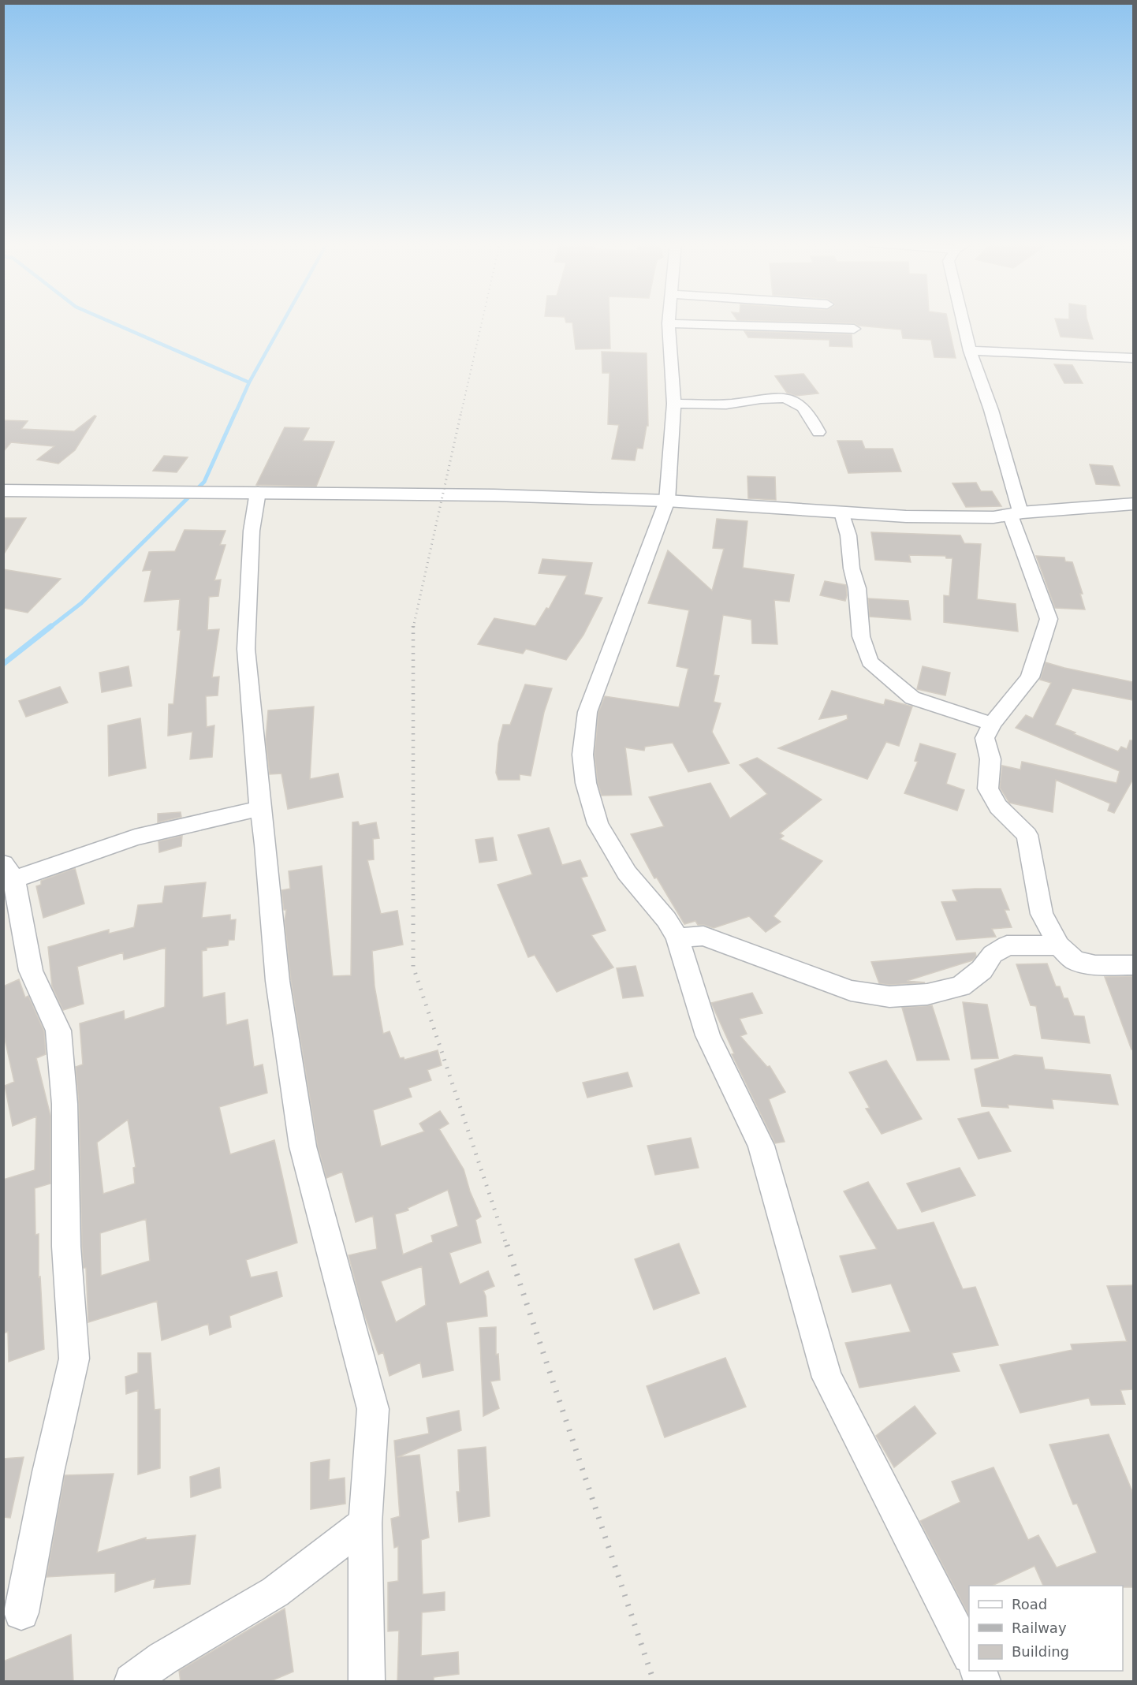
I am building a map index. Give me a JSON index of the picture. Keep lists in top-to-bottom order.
{
  "legend": ["Road", "Railway", "Building"]
}
